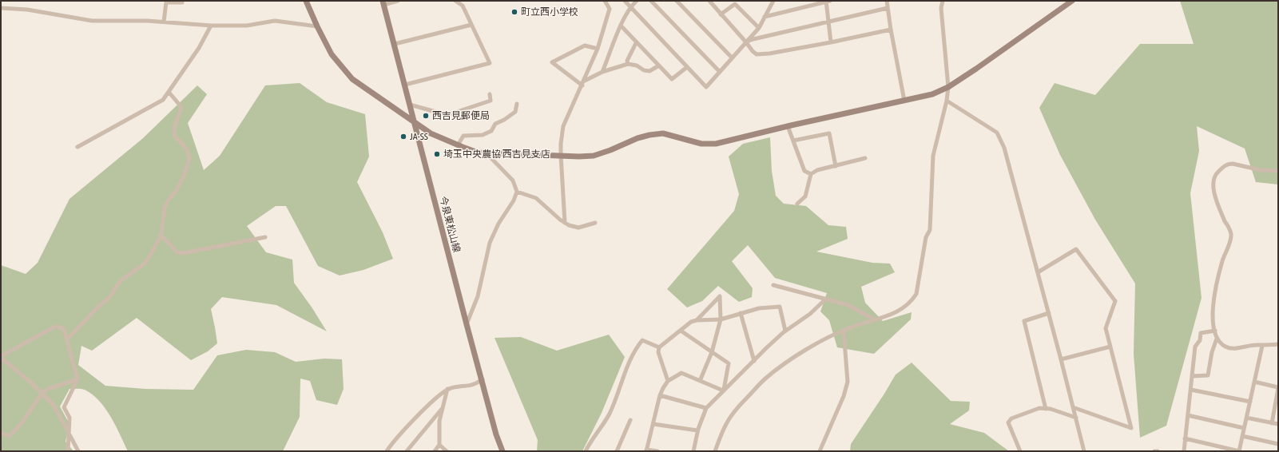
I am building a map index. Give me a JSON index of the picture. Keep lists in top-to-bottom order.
{
  "streets": {
    "street": ["今泉東松山線"]
  },
  "places": [
    "町立西小学校",
    "西吉見郵便局",
    "JA-SS",
    "埼玉中央農協 西吉見支店"
  ]
}
